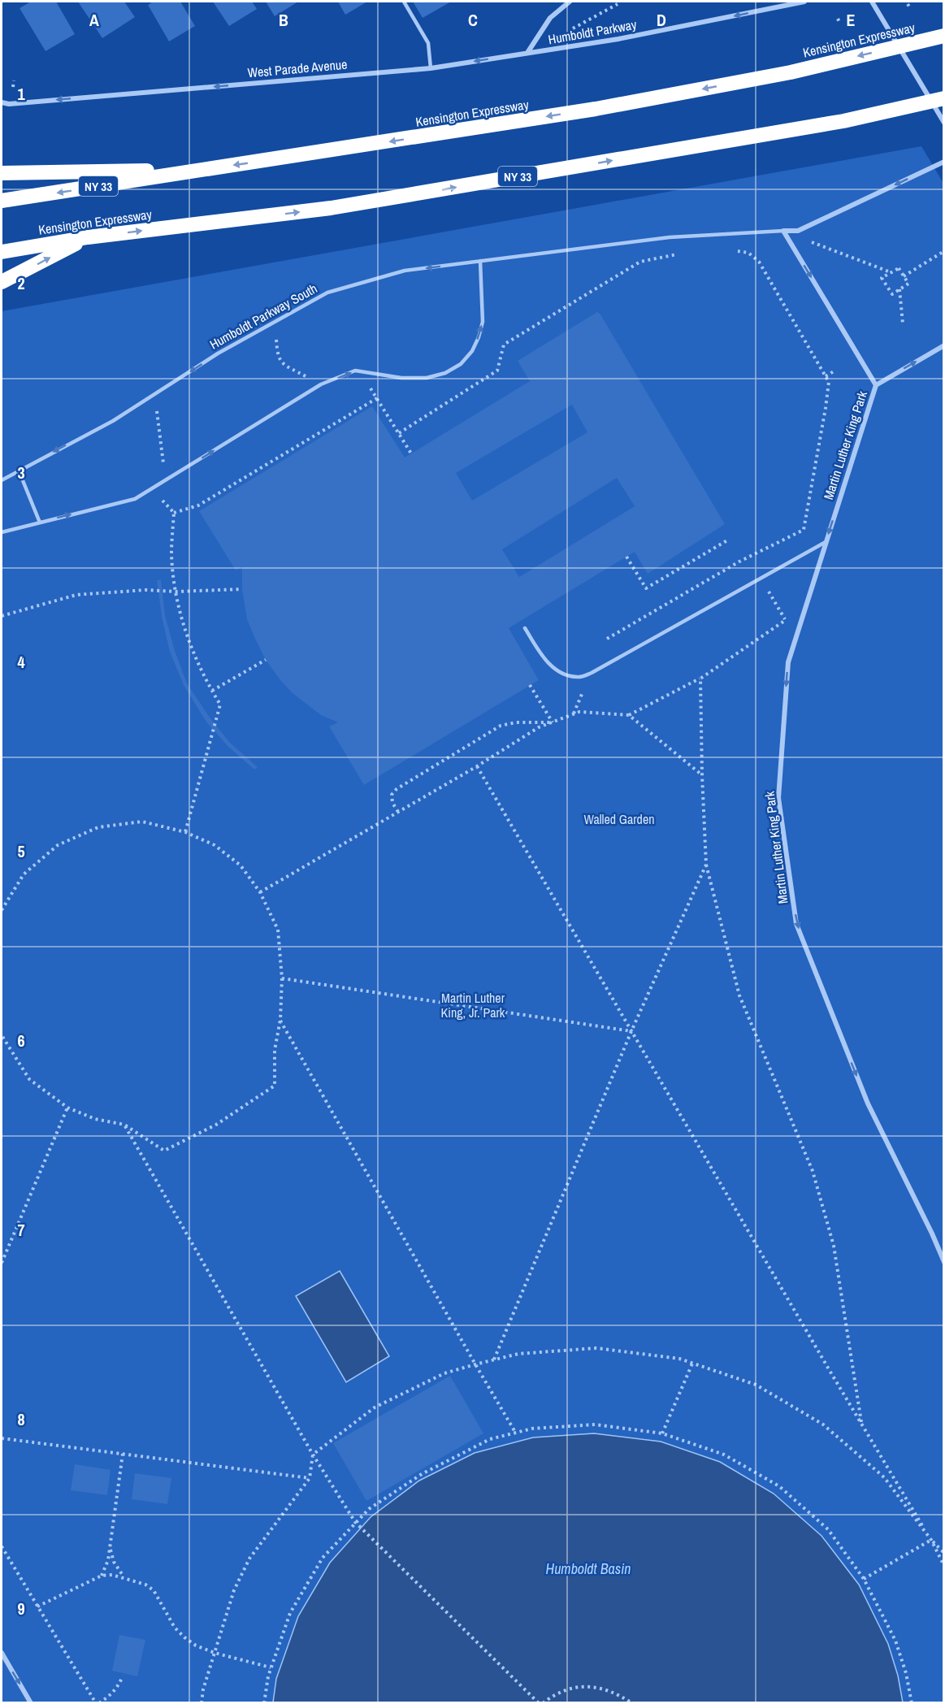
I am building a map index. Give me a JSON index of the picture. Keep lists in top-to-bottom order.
{
  "streets": {
    "highway": ["Kensington Expressway", "NY 33"],
    "street": ["Humboldt Parkway", "West Parade Avenue", "Martin Luther King Park"],
    "lane": ["Humboldt Parkway South"]
  },
  "crossings": [
    ["Humboldt Parkway", "West Parade Avenue"],
    ["Humboldt Parkway South", "Martin Luther King Park"]
  ],
  "one_way": [
    "Humboldt Parkway",
    "West Parade Avenue",
    "Humboldt Parkway South",
    "Martin Luther King Park"
  ],
  "water": ["Humboldt Basin"],
  "parks": ["Walled Garden", "Martin Luther King, Jr. Park"],
  "grid": {
    "columns": [
      "A",
      "B",
      "C",
      "D",
      "E"
    ],
    "rows": [
      "1",
      "2",
      "3",
      "4",
      "5",
      "6",
      "7",
      "8",
      "9"
    ]
  }
}
